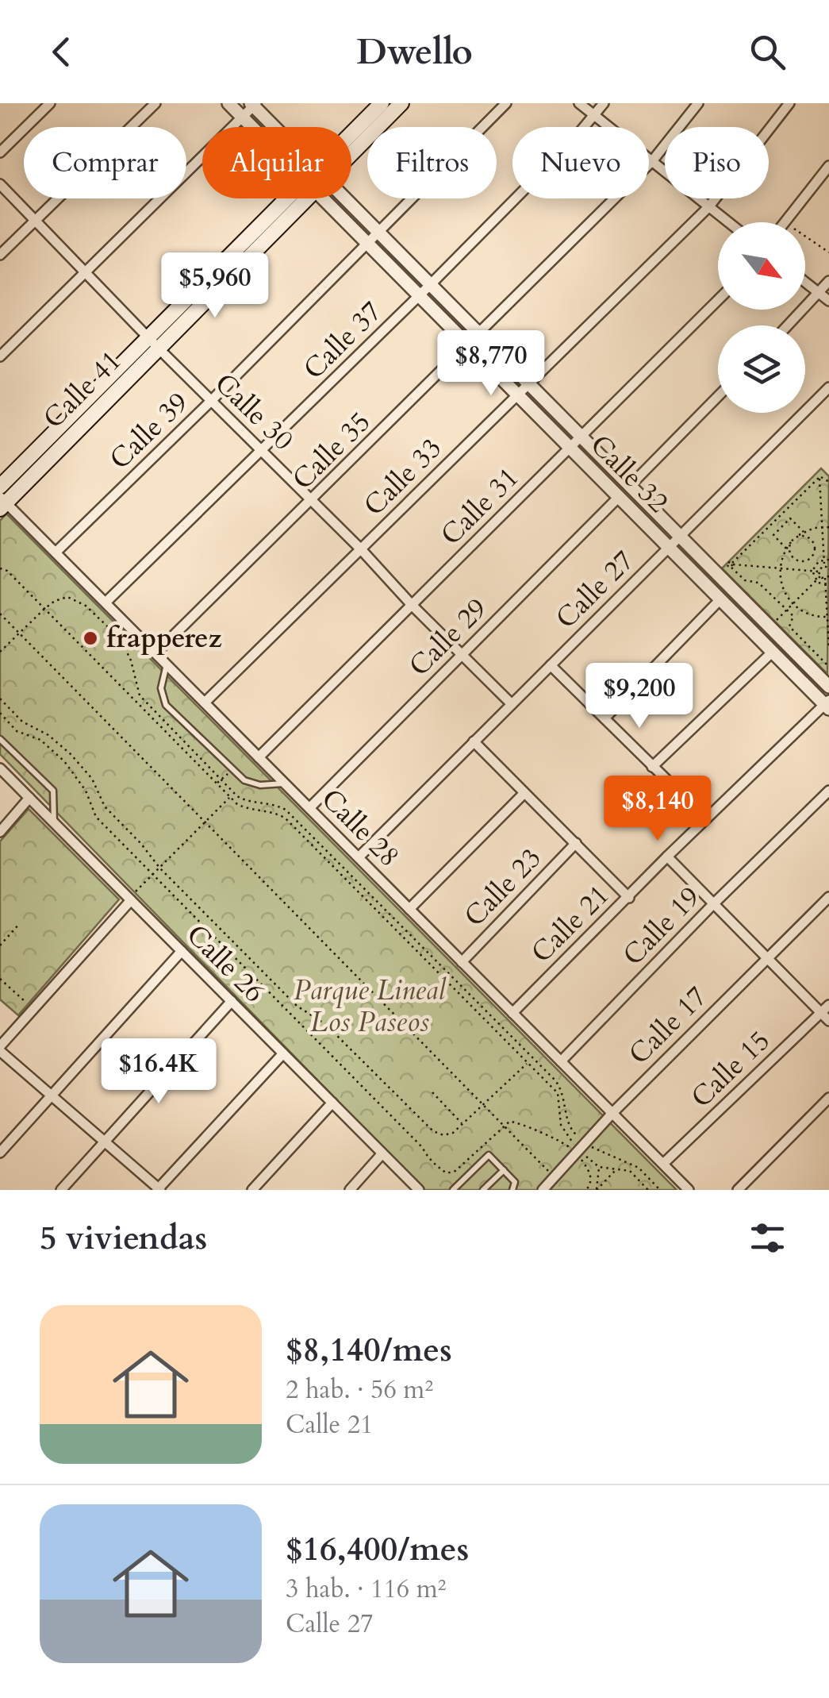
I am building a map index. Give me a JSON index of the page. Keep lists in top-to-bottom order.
{
  "streets": {
    "main road": ["Calle 41"],
    "street": [
      "Calle 37",
      "Calle 30",
      "Calle 39",
      "Calle 35",
      "Calle 32",
      "Calle 33",
      "Calle 31",
      "Calle 27",
      "Calle 29",
      "Calle 28",
      "Calle 23",
      "Calle 21",
      "Calle 19",
      "Calle 26",
      "Calle 17",
      "Calle 15"
    ]
  },
  "crossings": [
    ["Calle 37", "Calle 30"],
    ["Calle 37", "Calle 32"],
    ["Calle 37", "Calle 28"],
    ["Calle 41", "Calle 30"],
    ["Calle 41", "Calle 28"],
    ["Calle 30", "Calle 39"],
    ["Calle 30", "Calle 35"],
    ["Calle 30", "Calle 33"],
    ["Calle 30", "Calle 31"],
    ["Calle 30", "Calle 27"],
    ["Calle 30", "Calle 29"],
    ["Calle 39", "Calle 32"],
    ["Calle 39", "Calle 28"],
    ["Calle 35", "Calle 32"],
    ["Calle 35", "Calle 28"],
    ["Calle 32", "Calle 33"],
    ["Calle 32", "Calle 31"],
    ["Calle 32", "Calle 27"],
    ["Calle 32", "Calle 29"],
    ["Calle 32", "Calle 21"],
    ["Calle 33", "Calle 28"],
    ["Calle 31", "Calle 28"],
    ["Calle 27", "Calle 28"],
    ["Calle 29", "Calle 28"],
    ["Calle 28", "Calle 23"],
    ["Calle 28", "Calle 21"],
    ["Calle 28", "Calle 19"],
    ["Calle 28", "Calle 17"],
    ["Calle 28", "Calle 15"]
  ],
  "parks": ["Parque Lineal Los Paseos"],
  "places": ["frapperez"],
  "north": "bottom right",
  "page": {
    "header": "Dwello",
    "chip": [
      "Comprar",
      "Alquilar",
      "Filtros",
      "Nuevo",
      "Piso"
    ],
    "price": [
      "$5,960",
      "$8,770",
      "$9,200",
      "$8,140",
      "$16.4K"
    ],
    "heading": "5 viviendas",
    "list": [
      {
        "name": "$8,140/mes",
        "note": "2 hab. · 56 m² · Calle 21"
      },
      {
        "name": "$16,400/mes",
        "note": "3 hab. · 116 m² · Calle 27"
      }
    ]
  }
}
